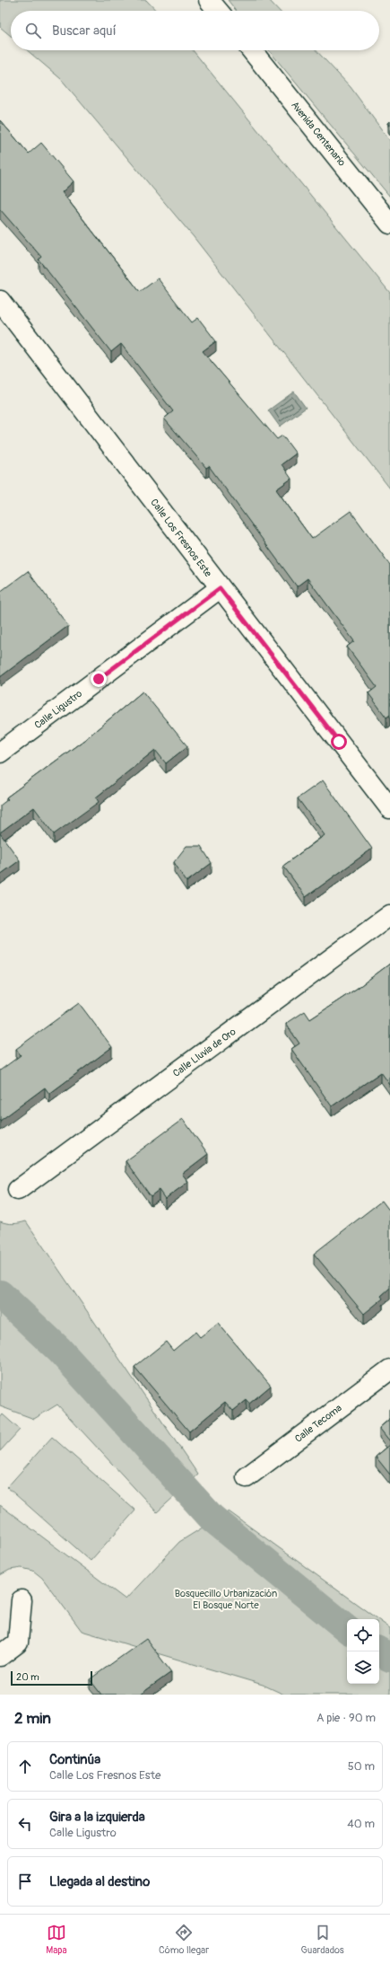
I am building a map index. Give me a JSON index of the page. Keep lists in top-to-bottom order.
{
  "streets": {
    "street": [
      "Avenida Centenario",
      "Calle Los Fresnos Este",
      "Calle Ligustro",
      "Calle Lluvia de Oro",
      "Calle Tecoma"
    ]
  },
  "crossings": [
    ["Calle Los Fresnos Este", "Calle Ligustro"]
  ],
  "parks": ["Bosquecillo Urbanización El Bosque Norte"],
  "scale_bar": "20 m",
  "page": {
    "search": "Buscar aquí",
    "scale": "20 m",
    "heading": ["2 min", "A pie · 90 m"],
    "list": [
      ["Continúa", "Calle Los Fresnos Este", "50 m"],
      ["Gira a la izquierda", "Calle Ligustro", "40 m"],
      "Llegada al destino"
    ],
    "nav": ["Mapa", "Cómo llegar", "Guardados"]
  }
}
